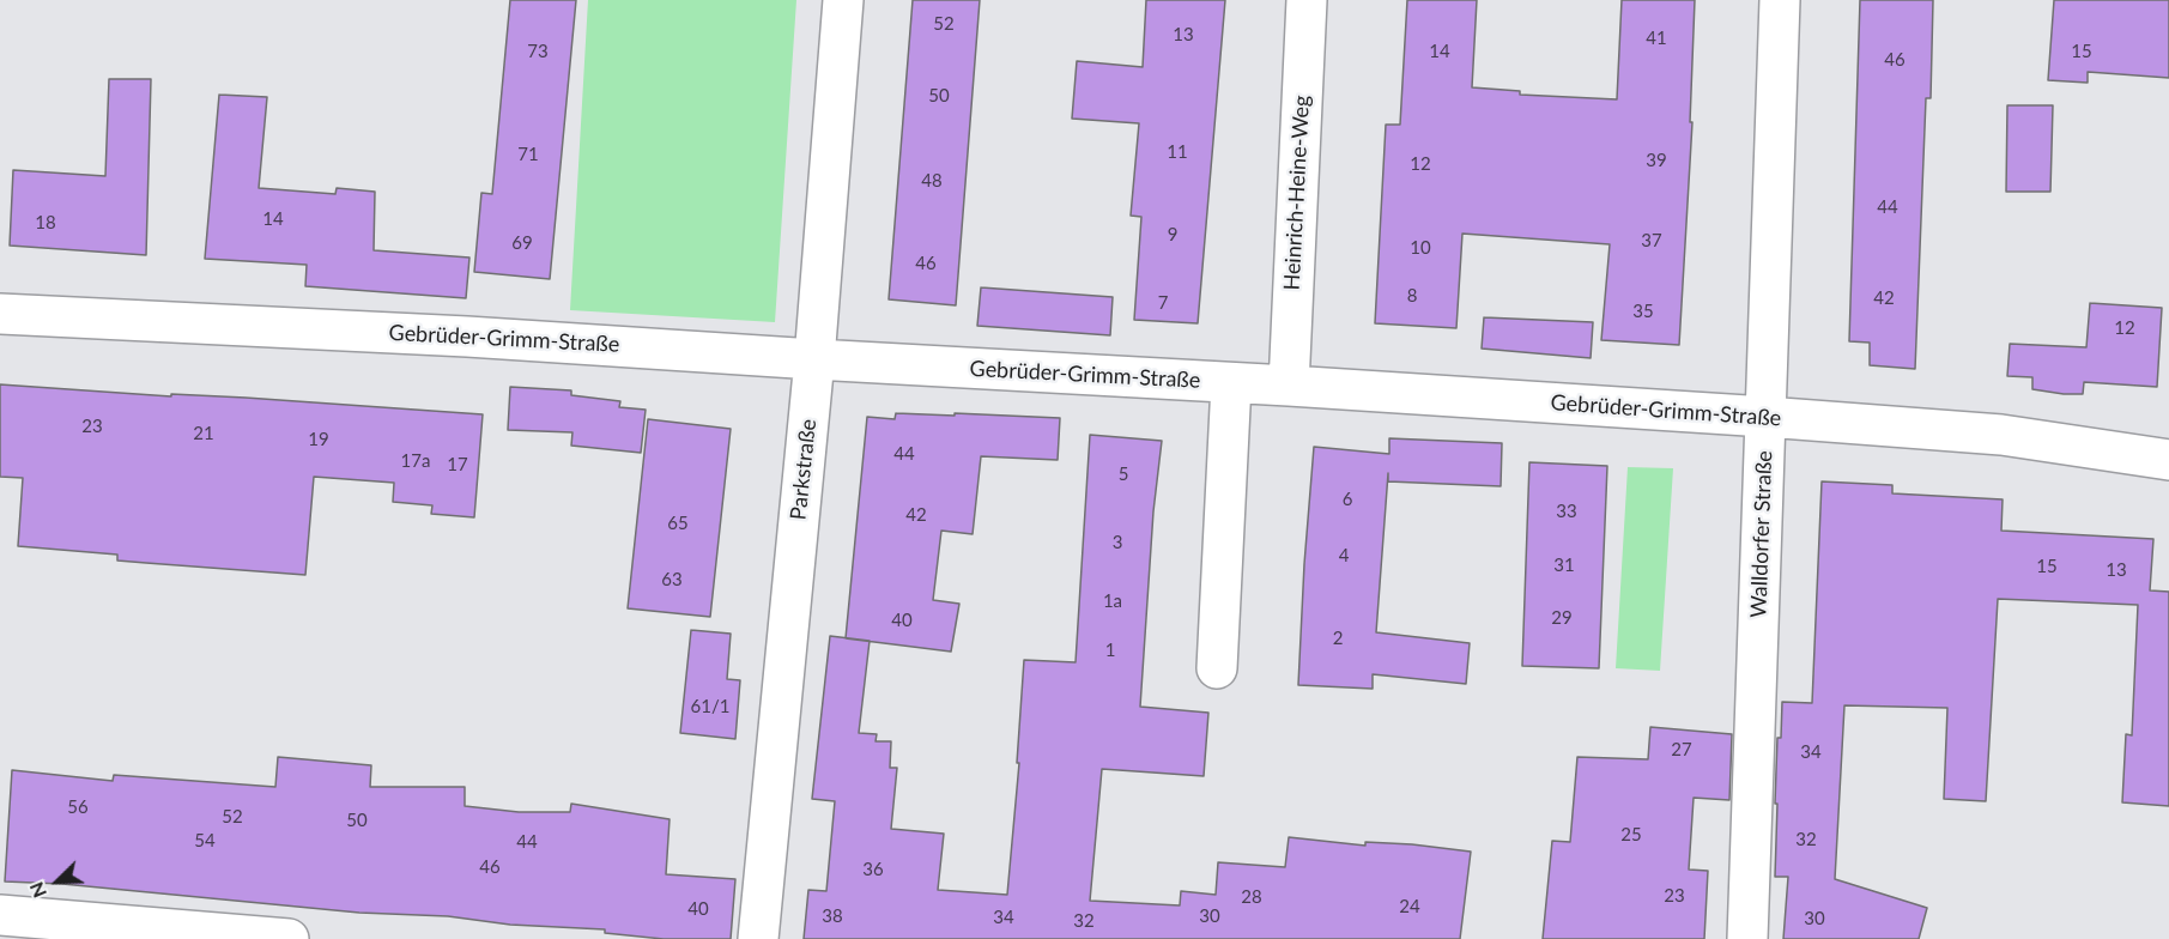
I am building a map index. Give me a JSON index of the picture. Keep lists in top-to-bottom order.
{
  "streets": {
    "street": [
      "Heinrich-Heine-Weg",
      "Gebrüder-Grimm-Straße",
      "Parkstraße",
      "Walldorfer Straße"
    ]
  },
  "crossings": [
    ["Heinrich-Heine-Weg", "Gebrüder-Grimm-Straße"],
    ["Gebrüder-Grimm-Straße", "Parkstraße"],
    ["Gebrüder-Grimm-Straße", "Walldorfer Straße"]
  ],
  "house_numbers": [
    "52",
    "13",
    "41",
    "73",
    "14",
    "15",
    "46",
    "50",
    "11",
    "71",
    "39",
    "12",
    "48",
    "44",
    "14",
    "18",
    "9",
    "37",
    "69",
    "10",
    "46",
    "8",
    "42",
    "7",
    "35",
    "12",
    "23",
    "21",
    "19",
    "44",
    "17a",
    "17",
    "5",
    "6",
    "33",
    "42",
    "65",
    "3",
    "4",
    "31",
    "15",
    "13",
    "63",
    "1a",
    "29",
    "40",
    "2",
    "1",
    "61/1",
    "27",
    "34",
    "56",
    "52",
    "50",
    "25",
    "32",
    "54",
    "44",
    "46",
    "36",
    "23",
    "28",
    "24",
    "40",
    "38",
    "30",
    "34",
    "30",
    "32"
  ],
  "north": "bottom left"
}
